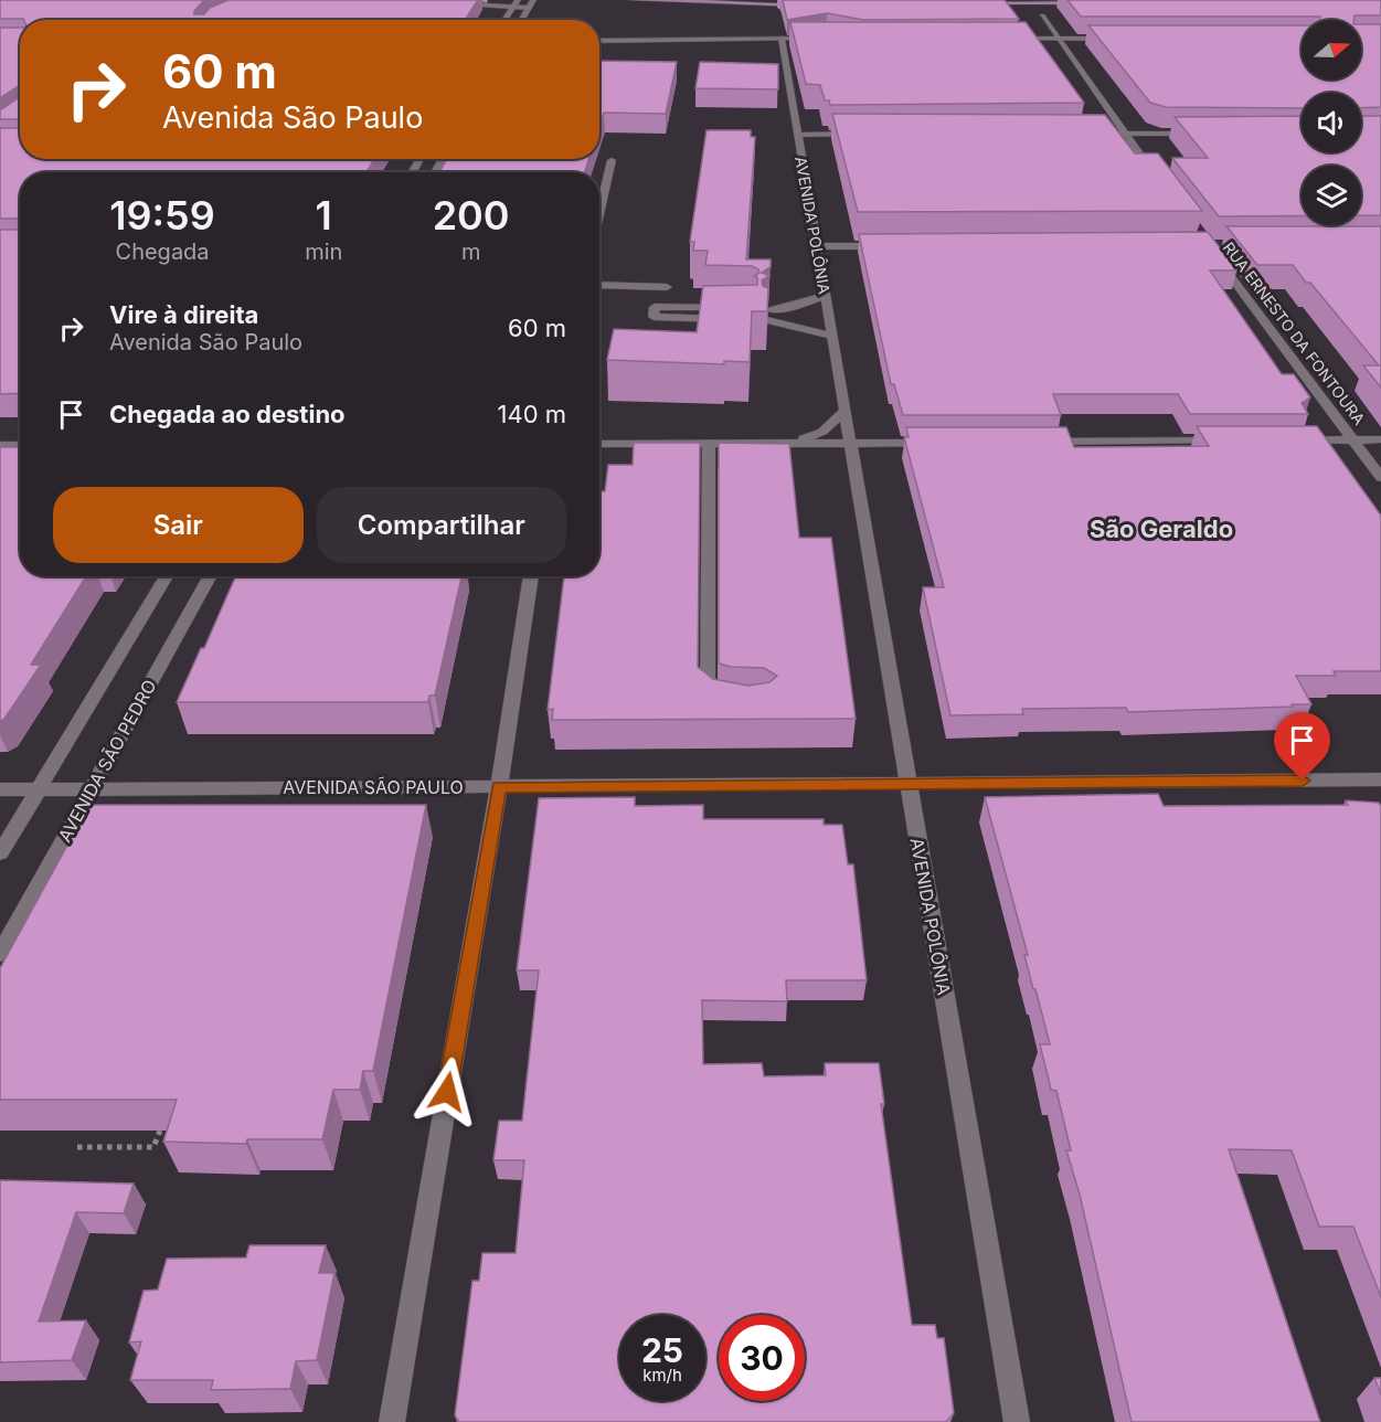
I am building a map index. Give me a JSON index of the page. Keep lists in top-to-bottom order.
{
  "streets": {
    "street": [
      "AVENIDA POLÔNIA",
      "RUA ERNESTO DA FONTOURA",
      "AVENIDA SÃO PEDRO",
      "AVENIDA SÃO PAULO"
    ]
  },
  "crossings": [
    ["AVENIDA POLÔNIA", "AVENIDA SÃO PAULO"],
    ["AVENIDA SÃO PEDRO", "AVENIDA SÃO PAULO"]
  ],
  "districts": ["São Geraldo"],
  "north": "right",
  "page": {
    "turn": ["60 m", "Avenida São Paulo"],
    "eta": [
      "19:59",
      "Chegada",
      "1",
      "min",
      "200",
      "m"
    ],
    "list": [
      {
        "name": "Vire à direita",
        "note": "Avenida São Paulo",
        "value": "60 m"
      },
      {
        "name": "Chegada ao destino",
        "value": "140 m"
      }
    ],
    "buttons": ["Sair", "Compartilhar"],
    "speed": "25 km/h",
    "limit": "30"
  }
}
